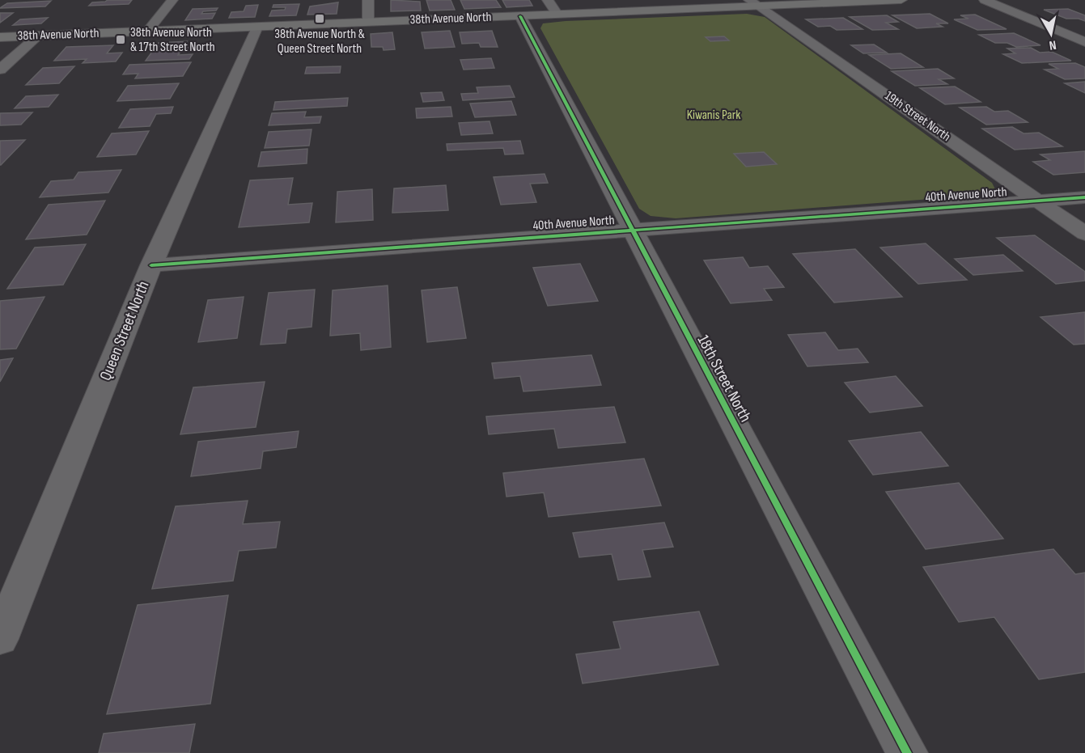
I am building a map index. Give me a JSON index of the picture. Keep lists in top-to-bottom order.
{
  "streets": {
    "main road": ["38th Avenue North"],
    "street": [
      "19th Street North",
      "40th Avenue North",
      "Queen Street North",
      "18th Street North"
    ]
  },
  "crossings": [
    ["38th Avenue North", "19th Street North"],
    ["38th Avenue North", "Queen Street North"],
    ["38th Avenue North", "18th Street North"],
    ["19th Street North", "40th Avenue North"],
    ["40th Avenue North", "Queen Street North"],
    ["40th Avenue North", "18th Street North"]
  ],
  "parks": ["Kiwanis Park"],
  "places": {
    "transit": ["38th Avenue North & Queen Street North", "38th Avenue North & 17th Street North"]
  },
  "north": "bottom"
}
